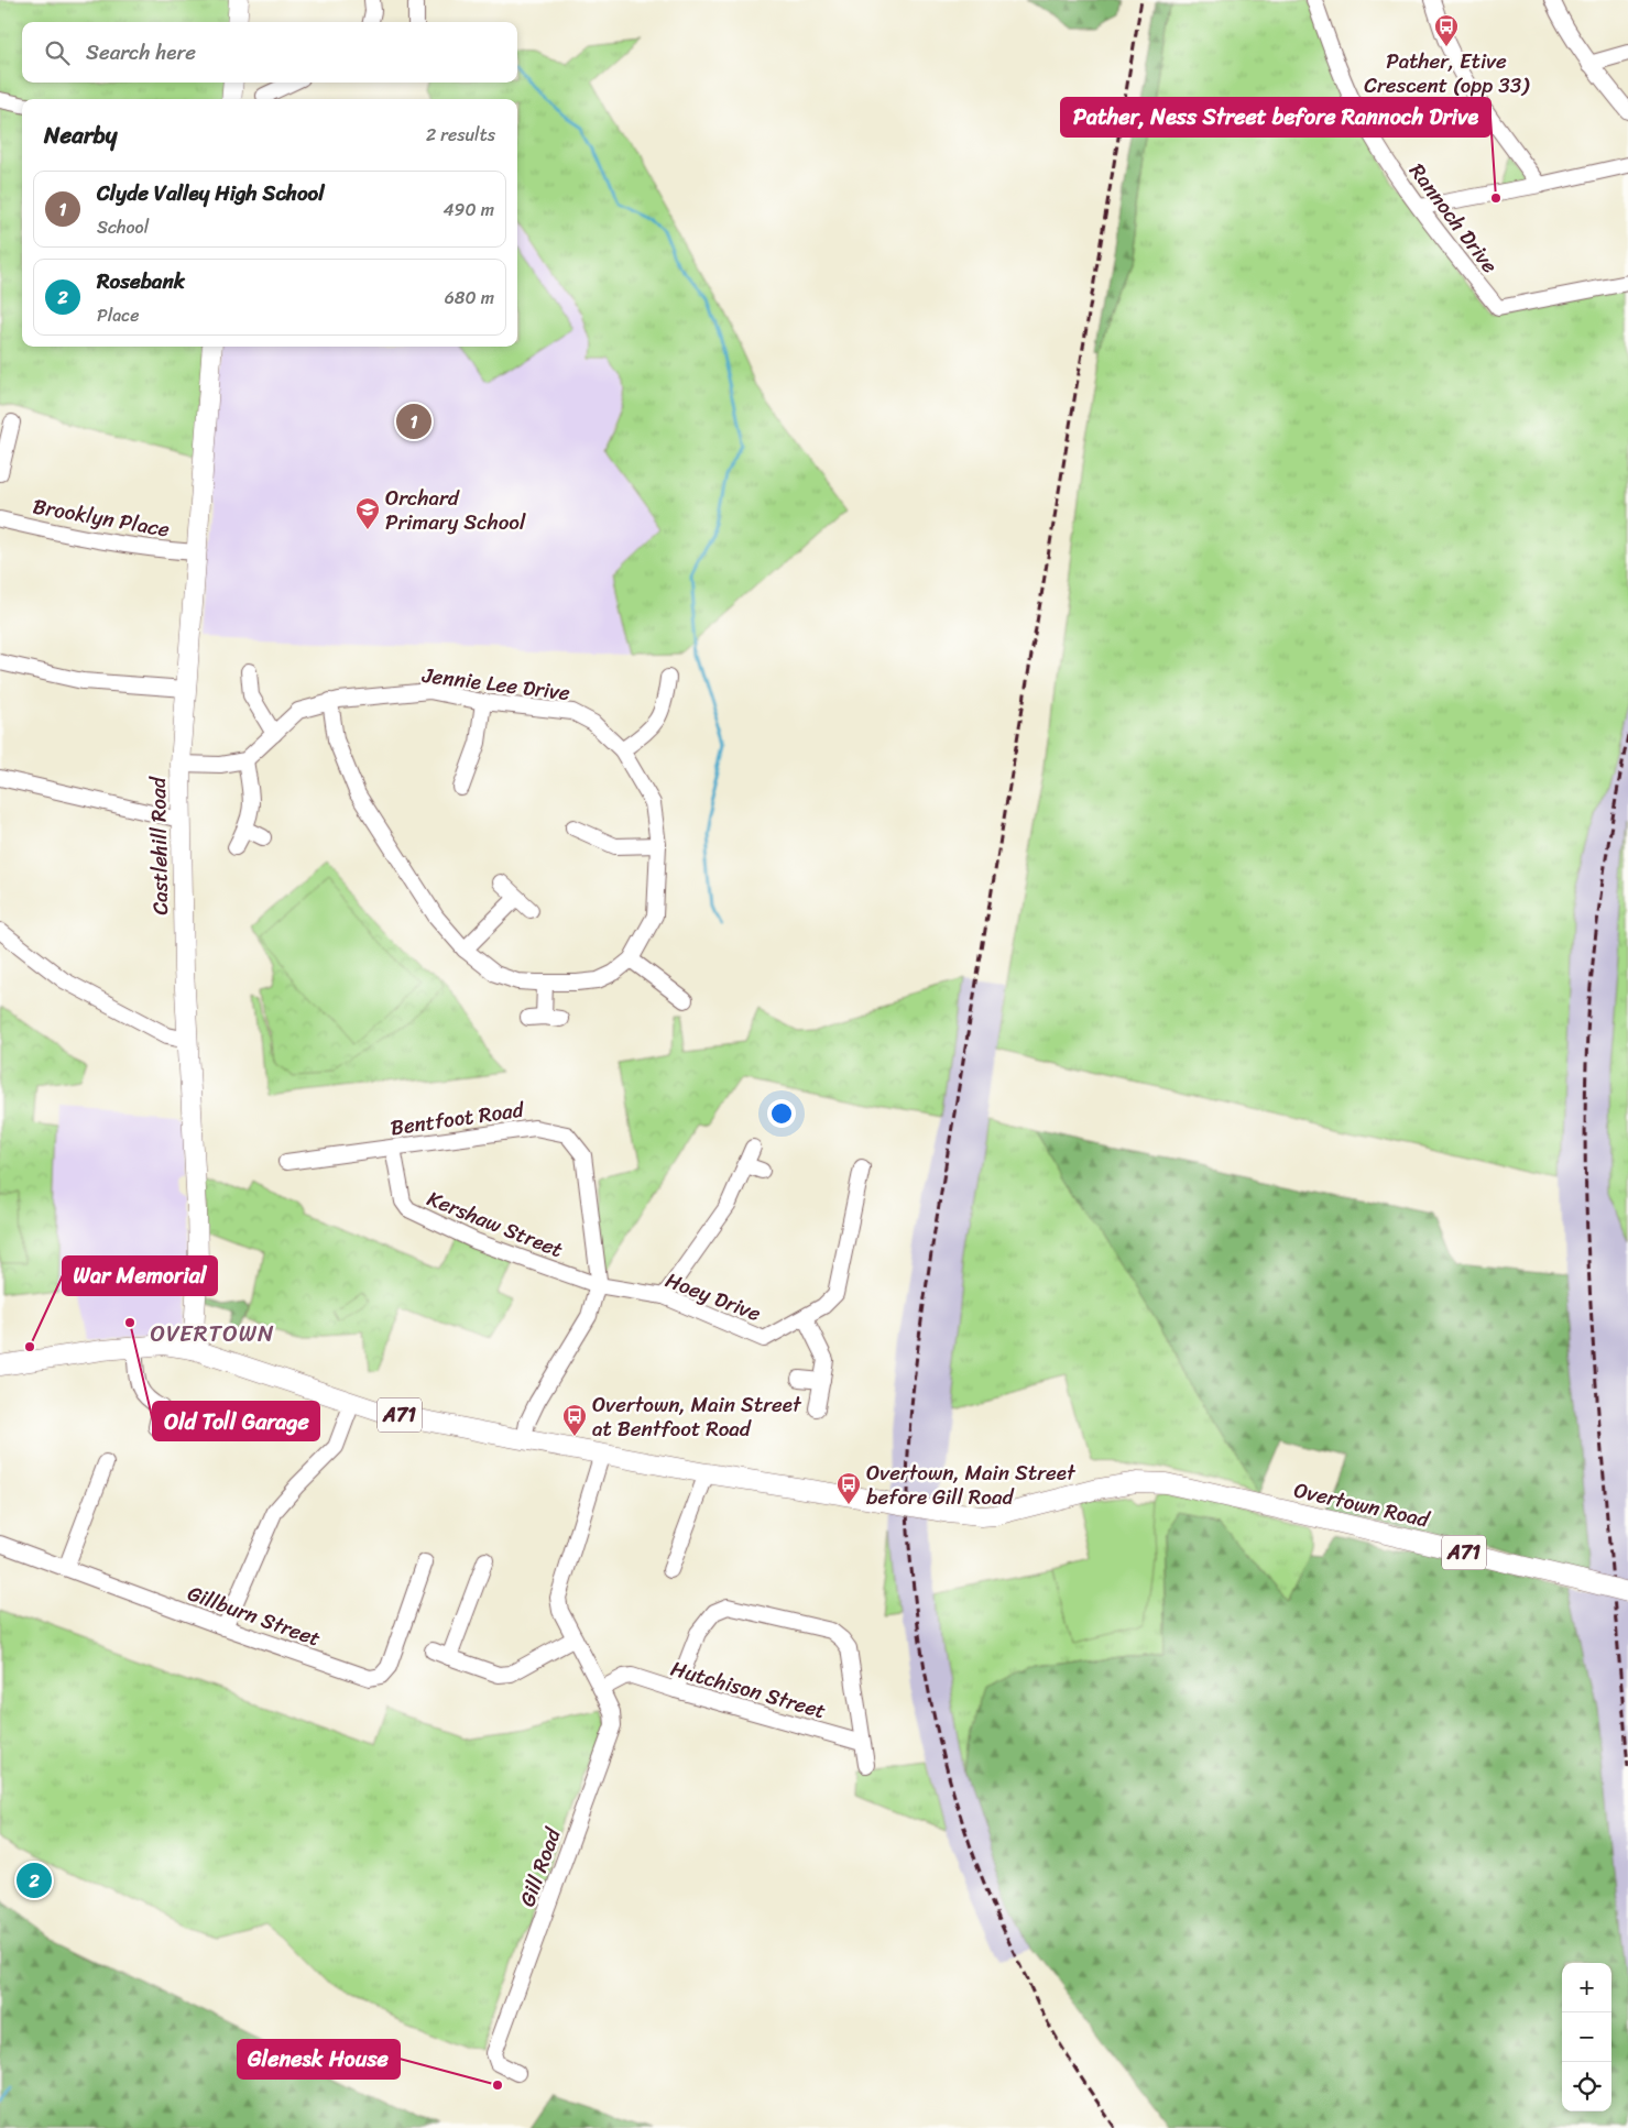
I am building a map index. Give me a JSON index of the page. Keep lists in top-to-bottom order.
{
  "streets": {
    "main road": ["Castlehill Road", "A71", "Overtown Road"],
    "street": [
      "Rannoch Drive",
      "Brooklyn Place",
      "Jennie Lee Drive",
      "Bentfoot Road",
      "Kershaw Street",
      "Hoey Drive",
      "Gillburn Street",
      "Hutchison Street",
      "Gill Road"
    ]
  },
  "crossings": [
    ["Brooklyn Place", "Castlehill Road"],
    ["Castlehill Road", "A71"],
    ["Bentfoot Road", "Kershaw Street"],
    ["Bentfoot Road", "Hoey Drive"],
    ["Bentfoot Road", "A71"],
    ["Kershaw Street", "Hoey Drive"],
    ["A71", "Overtown Road"],
    ["A71", "Gill Road"],
    ["Hutchison Street", "Gill Road"]
  ],
  "districts": ["OVERTOWN"],
  "places": {
    "bus stop": ["Pather, Etive Crescent (opp 33)", "Overtown, Main Street at Bentfoot Road", "Overtown, Main Street before Gill Road"],
    "other": [
      "Pather, Ness Street before Rannoch Drive",
      "Old Toll Garage",
      "War Memorial",
      "Glenesk House"
    ],
    "school or university": ["Orchard Primary School"]
  },
  "page": {
    "search": "Search here",
    "heading": ["Nearby", "2 results"],
    "list": [
      {
        "mark": "1",
        "name": "Clyde Valley High School",
        "note": "School",
        "value": "490 m"
      },
      {
        "mark": "2",
        "name": "Rosebank",
        "note": "Place",
        "value": "680 m"
      }
    ],
    "pins": ["1", "2"],
    "map_buttons": ["+", "−"]
  }
}
